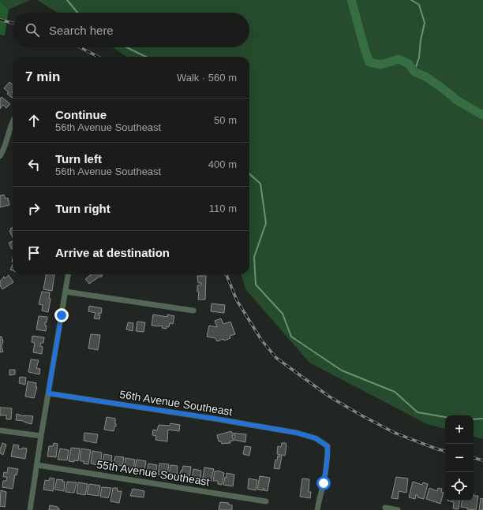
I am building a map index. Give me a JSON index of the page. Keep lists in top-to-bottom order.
{
  "streets": {
    "street": ["56th Avenue Southeast", "55th Avenue Southeast"]
  },
  "page": {
    "search": "Search here",
    "heading": ["7 min", "Walk · 560 m"],
    "list": [
      ["Continue", "56th Avenue Southeast", "50 m"],
      ["Turn left", "56th Avenue Southeast", "400 m"],
      ["Turn right", "110 m"],
      "Arrive at destination"
    ],
    "map_buttons": ["+", "−"]
  }
}
